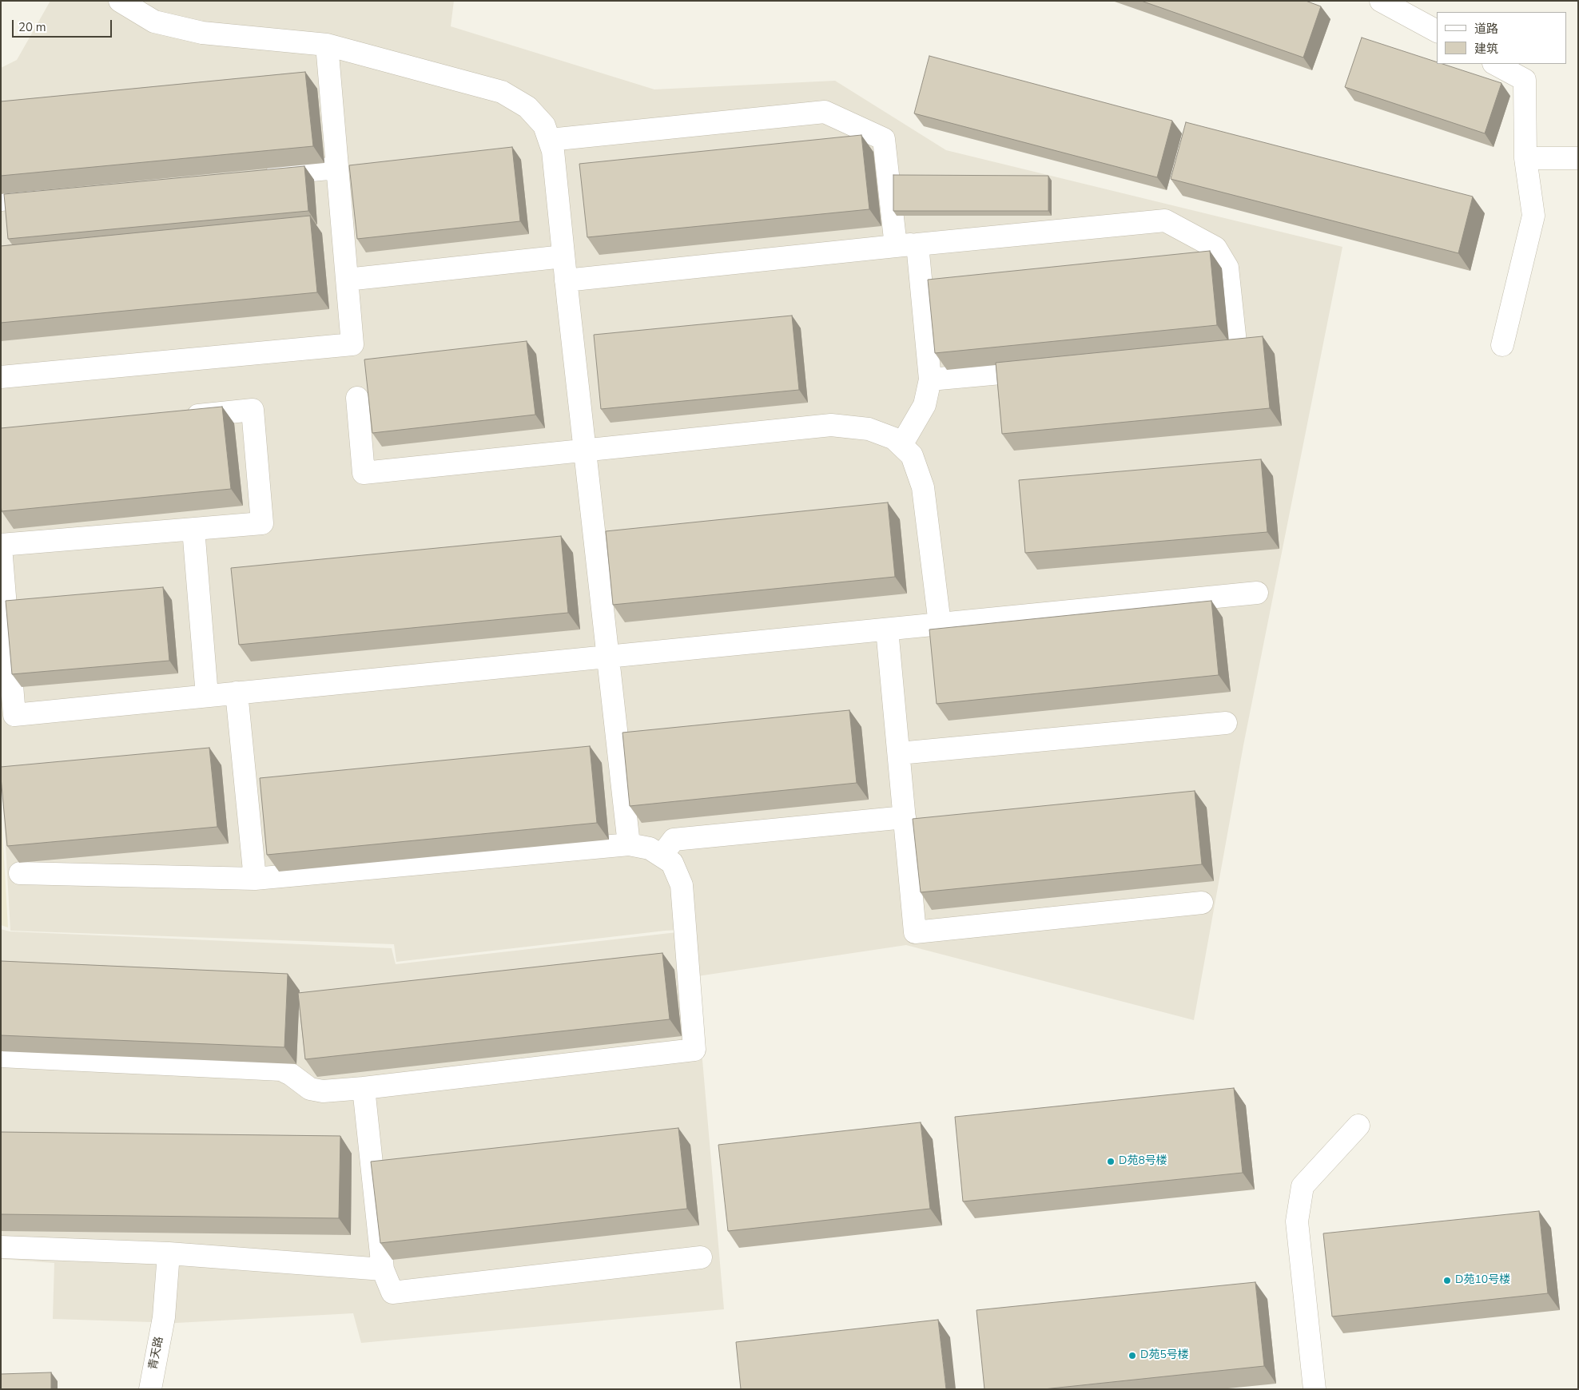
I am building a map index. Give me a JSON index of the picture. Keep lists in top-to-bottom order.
{
  "streets": {
    "street": ["青天路"]
  },
  "places": ["D苑8号楼", "D苑10号楼", "D苑5号楼"],
  "legend": ["道路", "建筑"],
  "scale_bar": "20 m"
}
